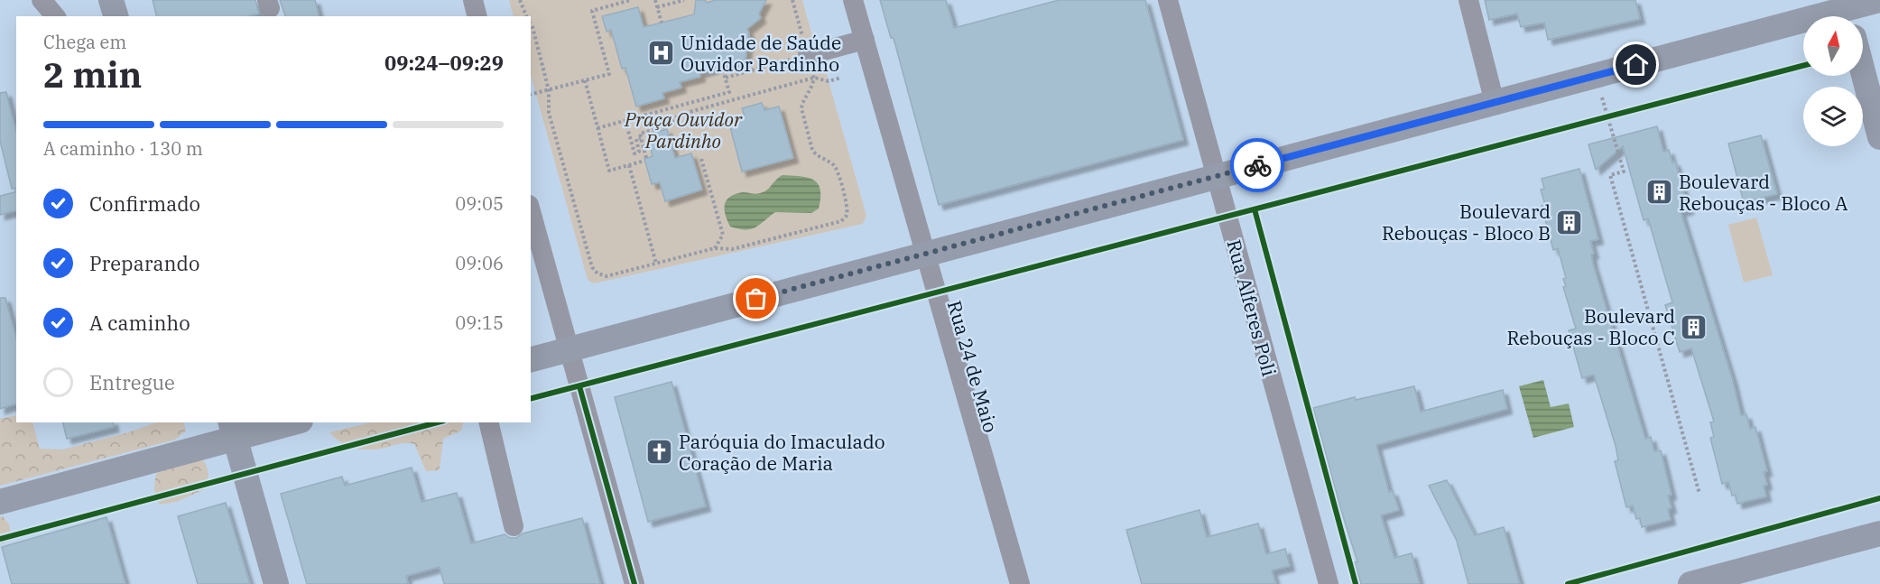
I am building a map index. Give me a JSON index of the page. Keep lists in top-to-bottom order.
{
  "streets": {
    "street": ["Rua Alferes Poli", "Rua 24 de Maio"]
  },
  "parks": ["Praça Ouvidor Pardinho"],
  "places": {
    "hospital": ["Unidade de Saúde Ouvidor Pardinho"],
    "building": ["Boulevard Rebouças - Bloco A", "Boulevard Rebouças - Bloco B", "Boulevard Rebouças - Bloco C"],
    "church": ["Paróquia do Imaculado Coração de Maria"]
  },
  "north": "top",
  "page": {
    "heading": ["2 min", "Chega em", "09:24–09:29"],
    "bar": "A caminho · 130 m",
    "list": [
      ["Confirmado", "09:05"],
      ["Preparando", "09:06"],
      ["A caminho", "09:15"],
      "Entregue"
    ]
  }
}
